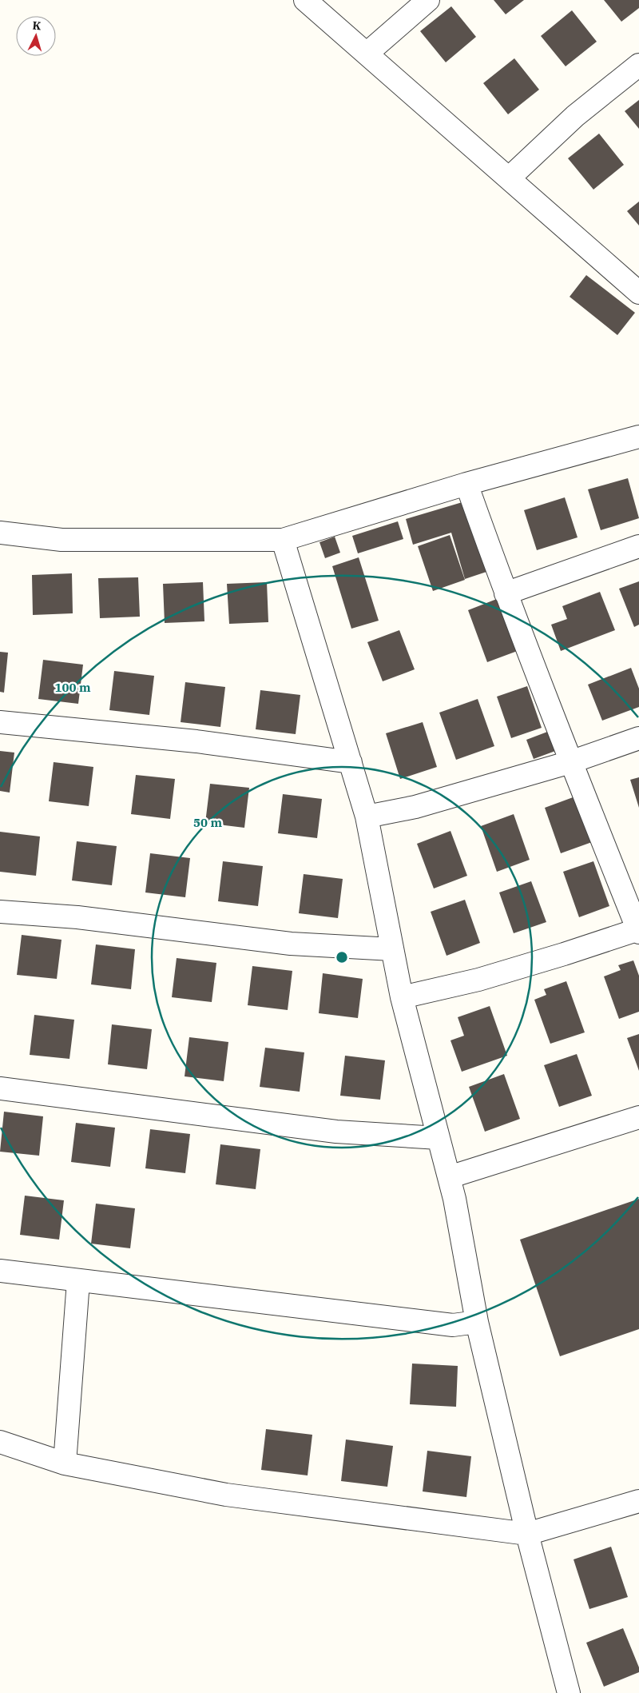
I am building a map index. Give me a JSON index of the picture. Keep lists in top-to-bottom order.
{
  "north": "top",
  "rings": ["100 m", "50 m"]
}
